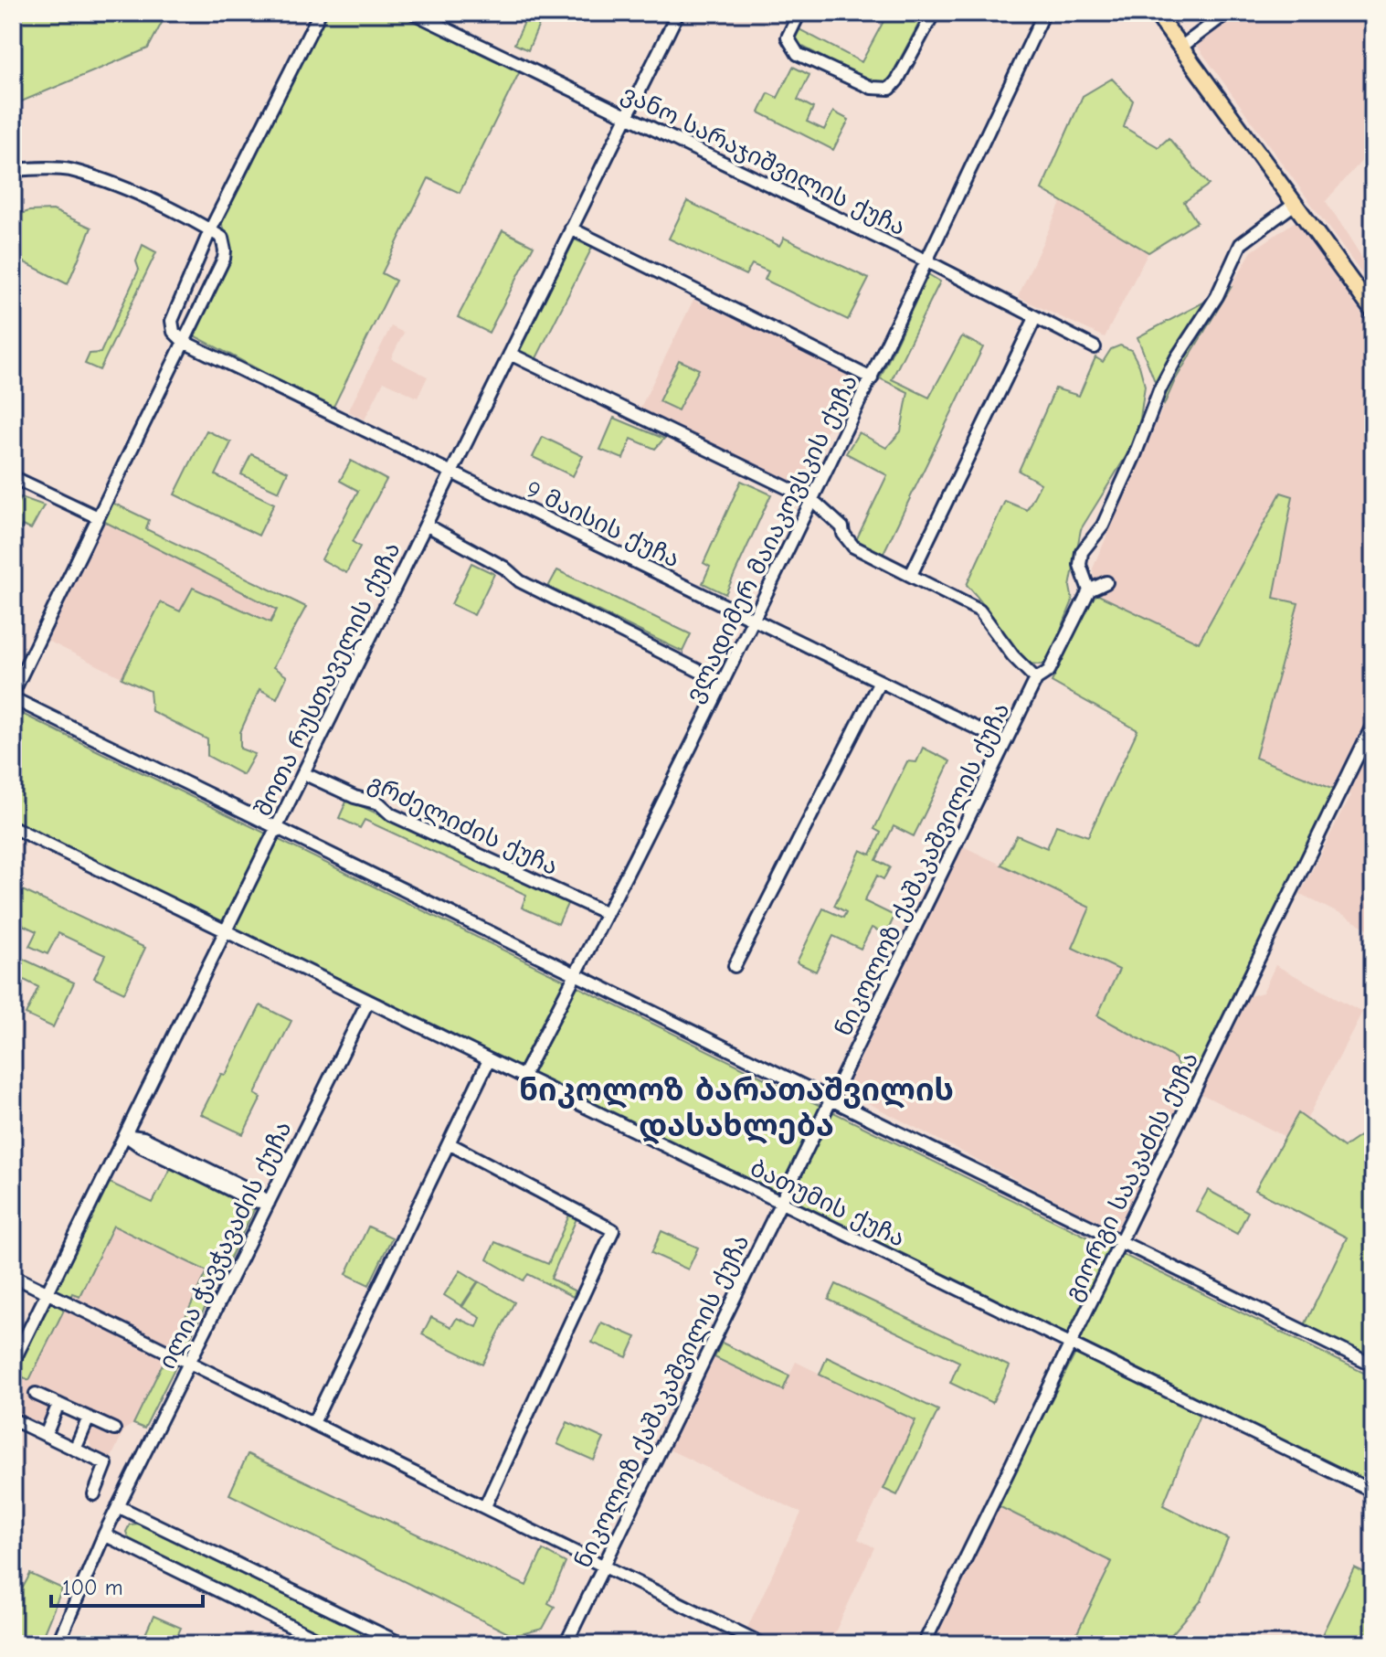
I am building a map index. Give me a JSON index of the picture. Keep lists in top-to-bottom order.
{
  "streets": {
    "street": [
      "ვანო სარაჯიშვილის ქუჩა",
      "9 მაისის ქუჩა",
      "ვლადიმერ მაიაკოვსკის ქუჩა",
      "შოთა რუსთაველის ქუჩა",
      "გრძელიძის ქუჩა",
      "ნიკოლოზ ქაშაკაშვილის ქუჩა",
      "გიორგი სააკაძის ქუჩა",
      "ბათუმის ქუჩა",
      "ილია ჭავჭავაძის ქუჩა"
    ]
  },
  "crossings": [
    ["ვანო სარაჯიშვილის ქუჩა", "ვლადიმერ მაიაკოვსკის ქუჩა"],
    ["ვანო სარაჯიშვილის ქუჩა", "შოთა რუსთაველის ქუჩა"],
    ["9 მაისის ქუჩა", "ვლადიმერ მაიაკოვსკის ქუჩა"],
    ["9 მაისის ქუჩა", "შოთა რუსთაველის ქუჩა"],
    ["9 მაისის ქუჩა", "ნიკოლოზ ქაშაკაშვილის ქუჩა"],
    ["ვლადიმერ მაიაკოვსკის ქუჩა", "გრძელიძის ქუჩა"],
    ["ვლადიმერ მაიაკოვსკის ქუჩა", "ბათუმის ქუჩა"],
    ["შოთა რუსთაველის ქუჩა", "გრძელიძის ქუჩა"],
    ["შოთა რუსთაველის ქუჩა", "ბათუმის ქუჩა"],
    ["ნიკოლოზ ქაშაკაშვილის ქუჩა", "ბათუმის ქუჩა"],
    ["გიორგი სააკაძის ქუჩა", "ბათუმის ქუჩა"],
    ["ბათუმის ქუჩა", "ილია ჭავჭავაძის ქუჩა"]
  ],
  "districts": ["ნიკოლოზ ბარათაშვილის დასახლება"],
  "scale_bar": "100 m"
}
